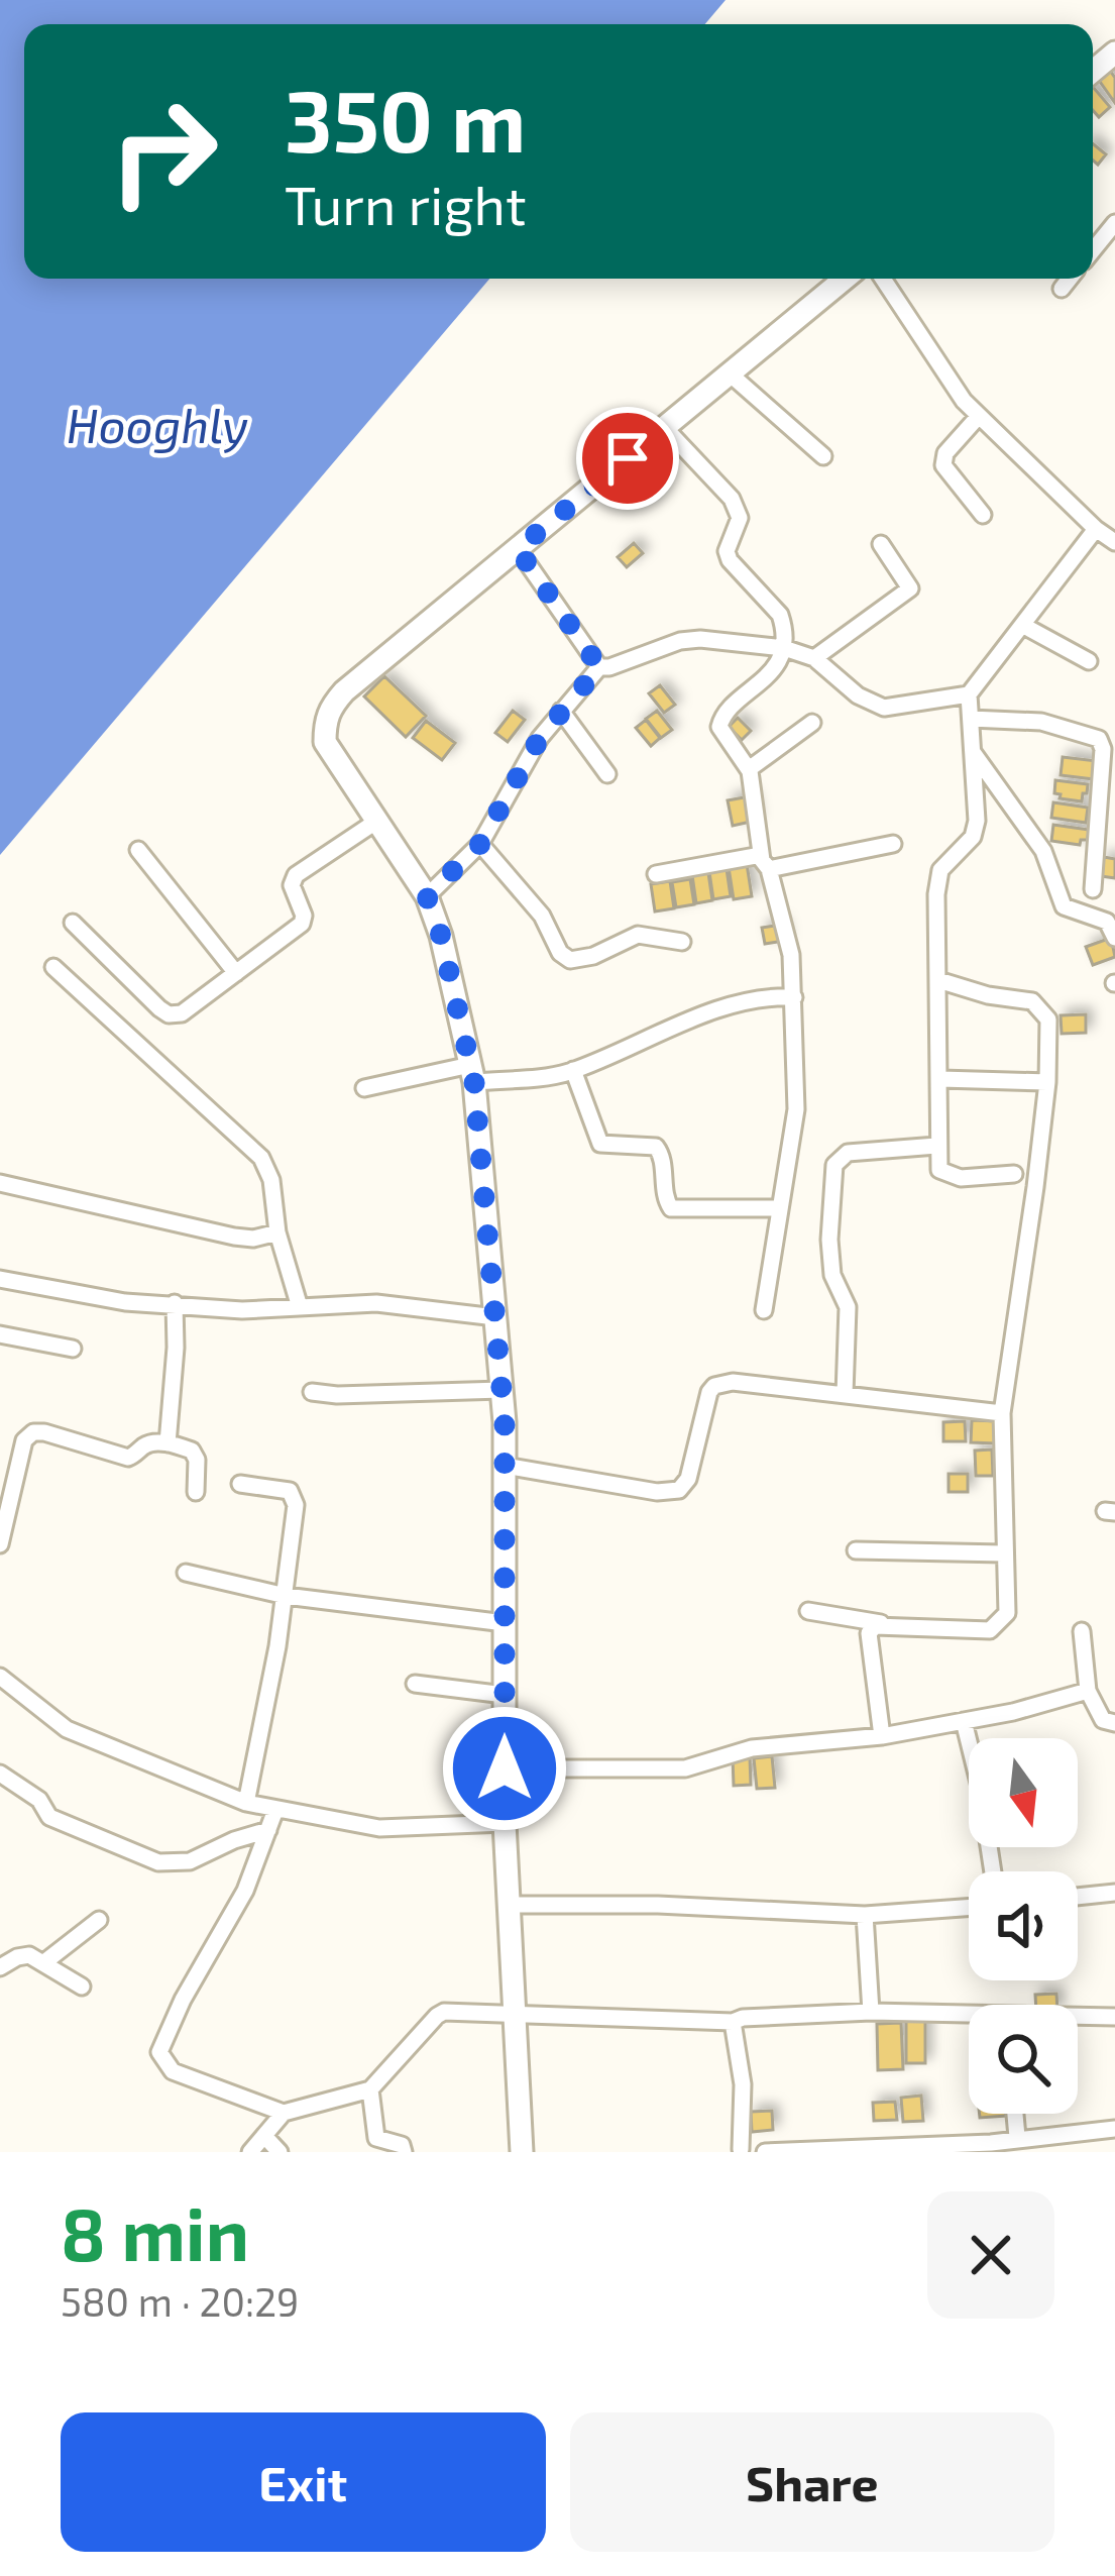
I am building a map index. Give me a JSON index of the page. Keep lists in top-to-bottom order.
{
  "water": ["Hooghly"],
  "north": "bottom",
  "page": {
    "turn": ["350 m", "Turn right"],
    "heading": ["8 min", "580 m · 20:29"],
    "buttons": ["Exit", "Share"]
  }
}
